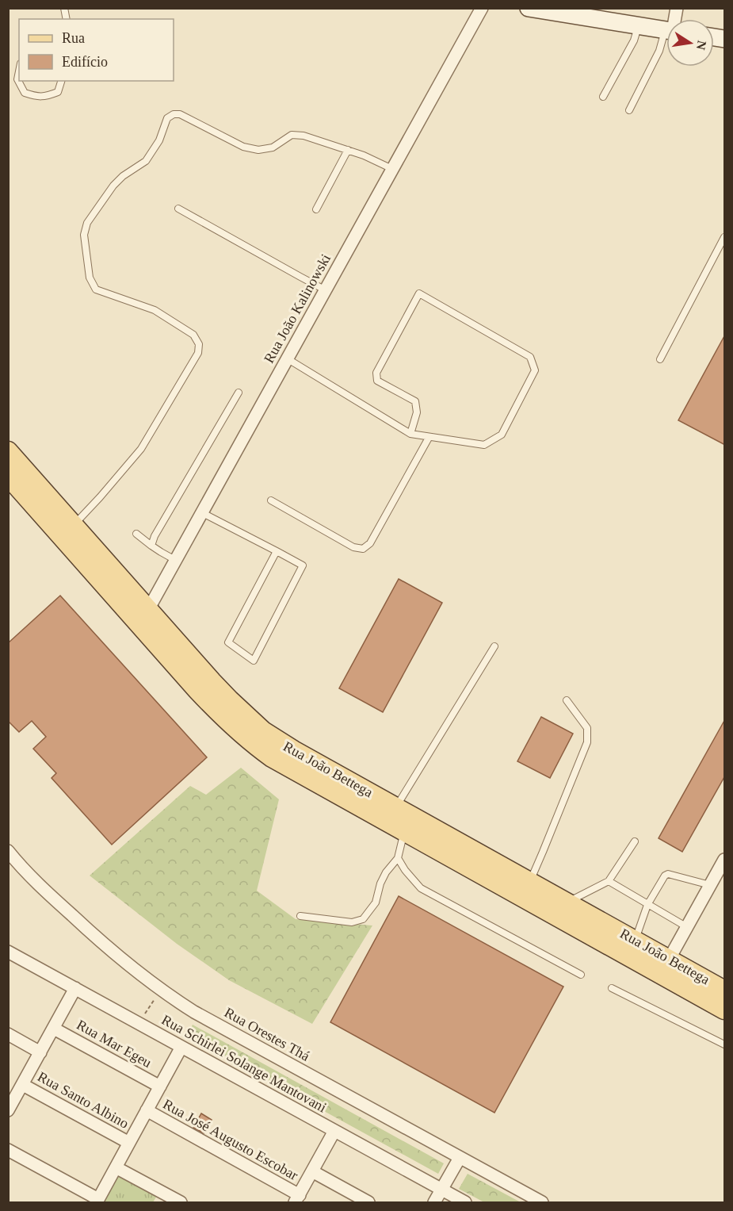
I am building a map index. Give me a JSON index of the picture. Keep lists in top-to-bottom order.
{
  "streets": {
    "main road": ["Rua João Bettega"],
    "street": [
      "Rua João Kalinowski",
      "Rua Orestes Thá",
      "Rua Mar Egeu",
      "Rua Schirlei Solange Mantovani",
      "Rua Santo Albino",
      "Rua José Augusto Escobar"
    ]
  },
  "crossings": [
    ["Rua João Kalinowski", "Rua João Bettega"]
  ],
  "legend": ["Rua", "Edifício"],
  "north": "right"
}
